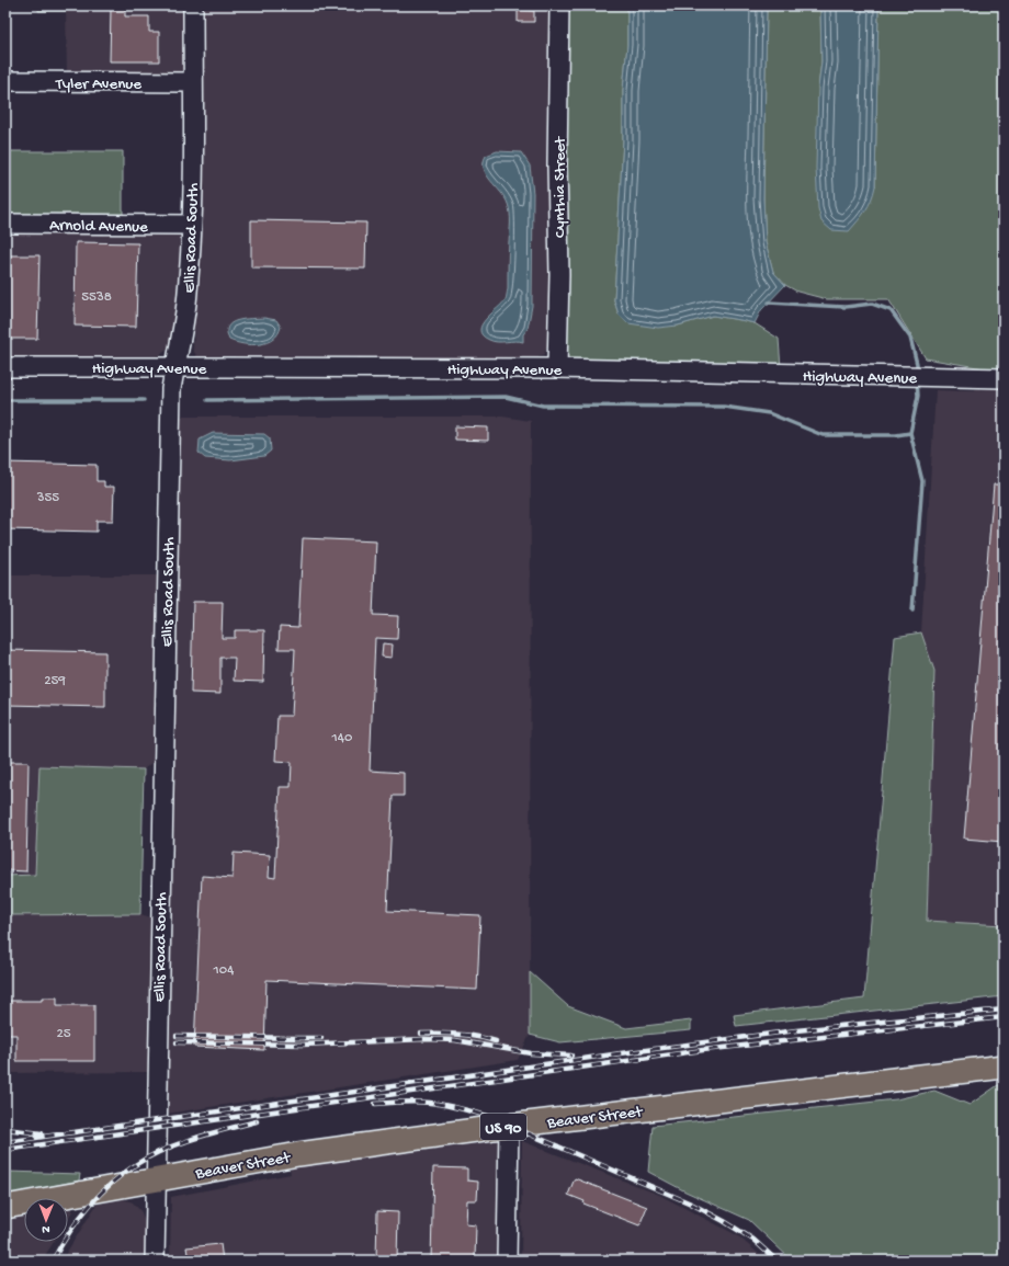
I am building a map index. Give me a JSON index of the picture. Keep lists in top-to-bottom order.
{
  "streets": {
    "main road": ["Beaver Street", "US 90"],
    "street": [
      "Tyler Avenue",
      "Cynthia Street",
      "Arnold Avenue",
      "Ellis Road South",
      "Highway Avenue"
    ]
  },
  "crossings": [
    ["Tyler Avenue", "Ellis Road South"],
    ["Cynthia Street", "Highway Avenue"],
    ["Arnold Avenue", "Ellis Road South"],
    ["Ellis Road South", "Highway Avenue"],
    ["Ellis Road South", "Beaver Street"]
  ],
  "house_numbers": [
    "5538",
    "355",
    "259",
    "140",
    "104",
    "25"
  ],
  "north": "bottom"
}
